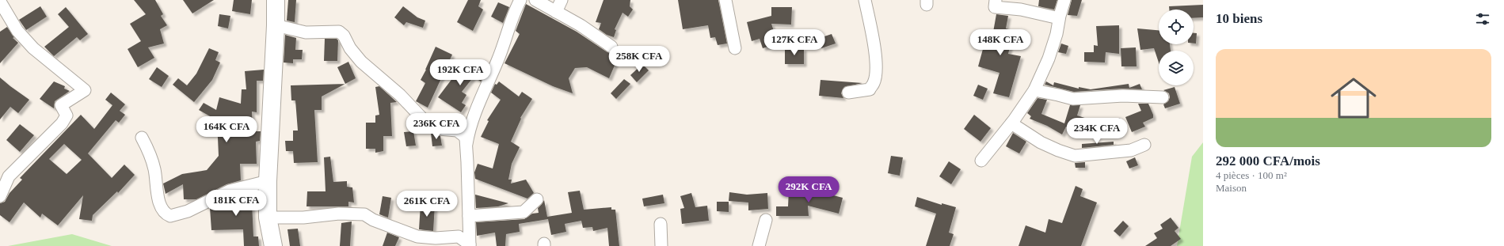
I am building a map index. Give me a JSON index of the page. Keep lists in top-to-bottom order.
{
  "page": {
    "heading": "10 biens",
    "price": [
      "127K CFA",
      "148K CFA",
      "258K CFA",
      "192K CFA",
      "236K CFA",
      "164K CFA",
      "234K CFA",
      "292K CFA",
      "181K CFA",
      "261K CFA"
    ],
    "list": [
      {
        "name": "292 000 CFA/mois",
        "note": "4 pièces · 100 m² · Maison"
      }
    ]
  }
}
